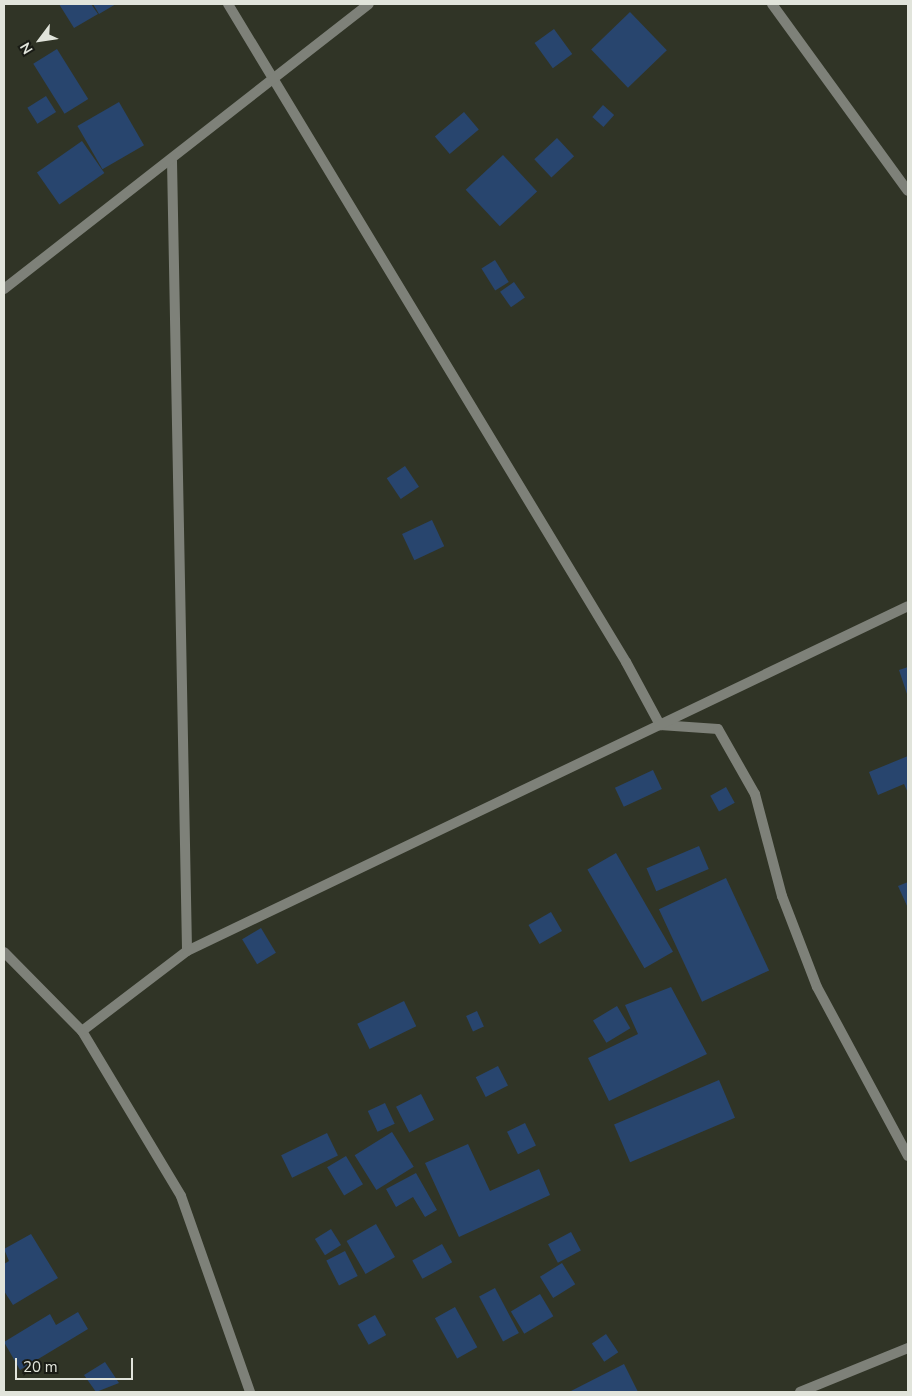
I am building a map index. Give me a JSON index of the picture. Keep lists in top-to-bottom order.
{
  "scale_bar": "20 m",
  "north": "bottom left"
}
